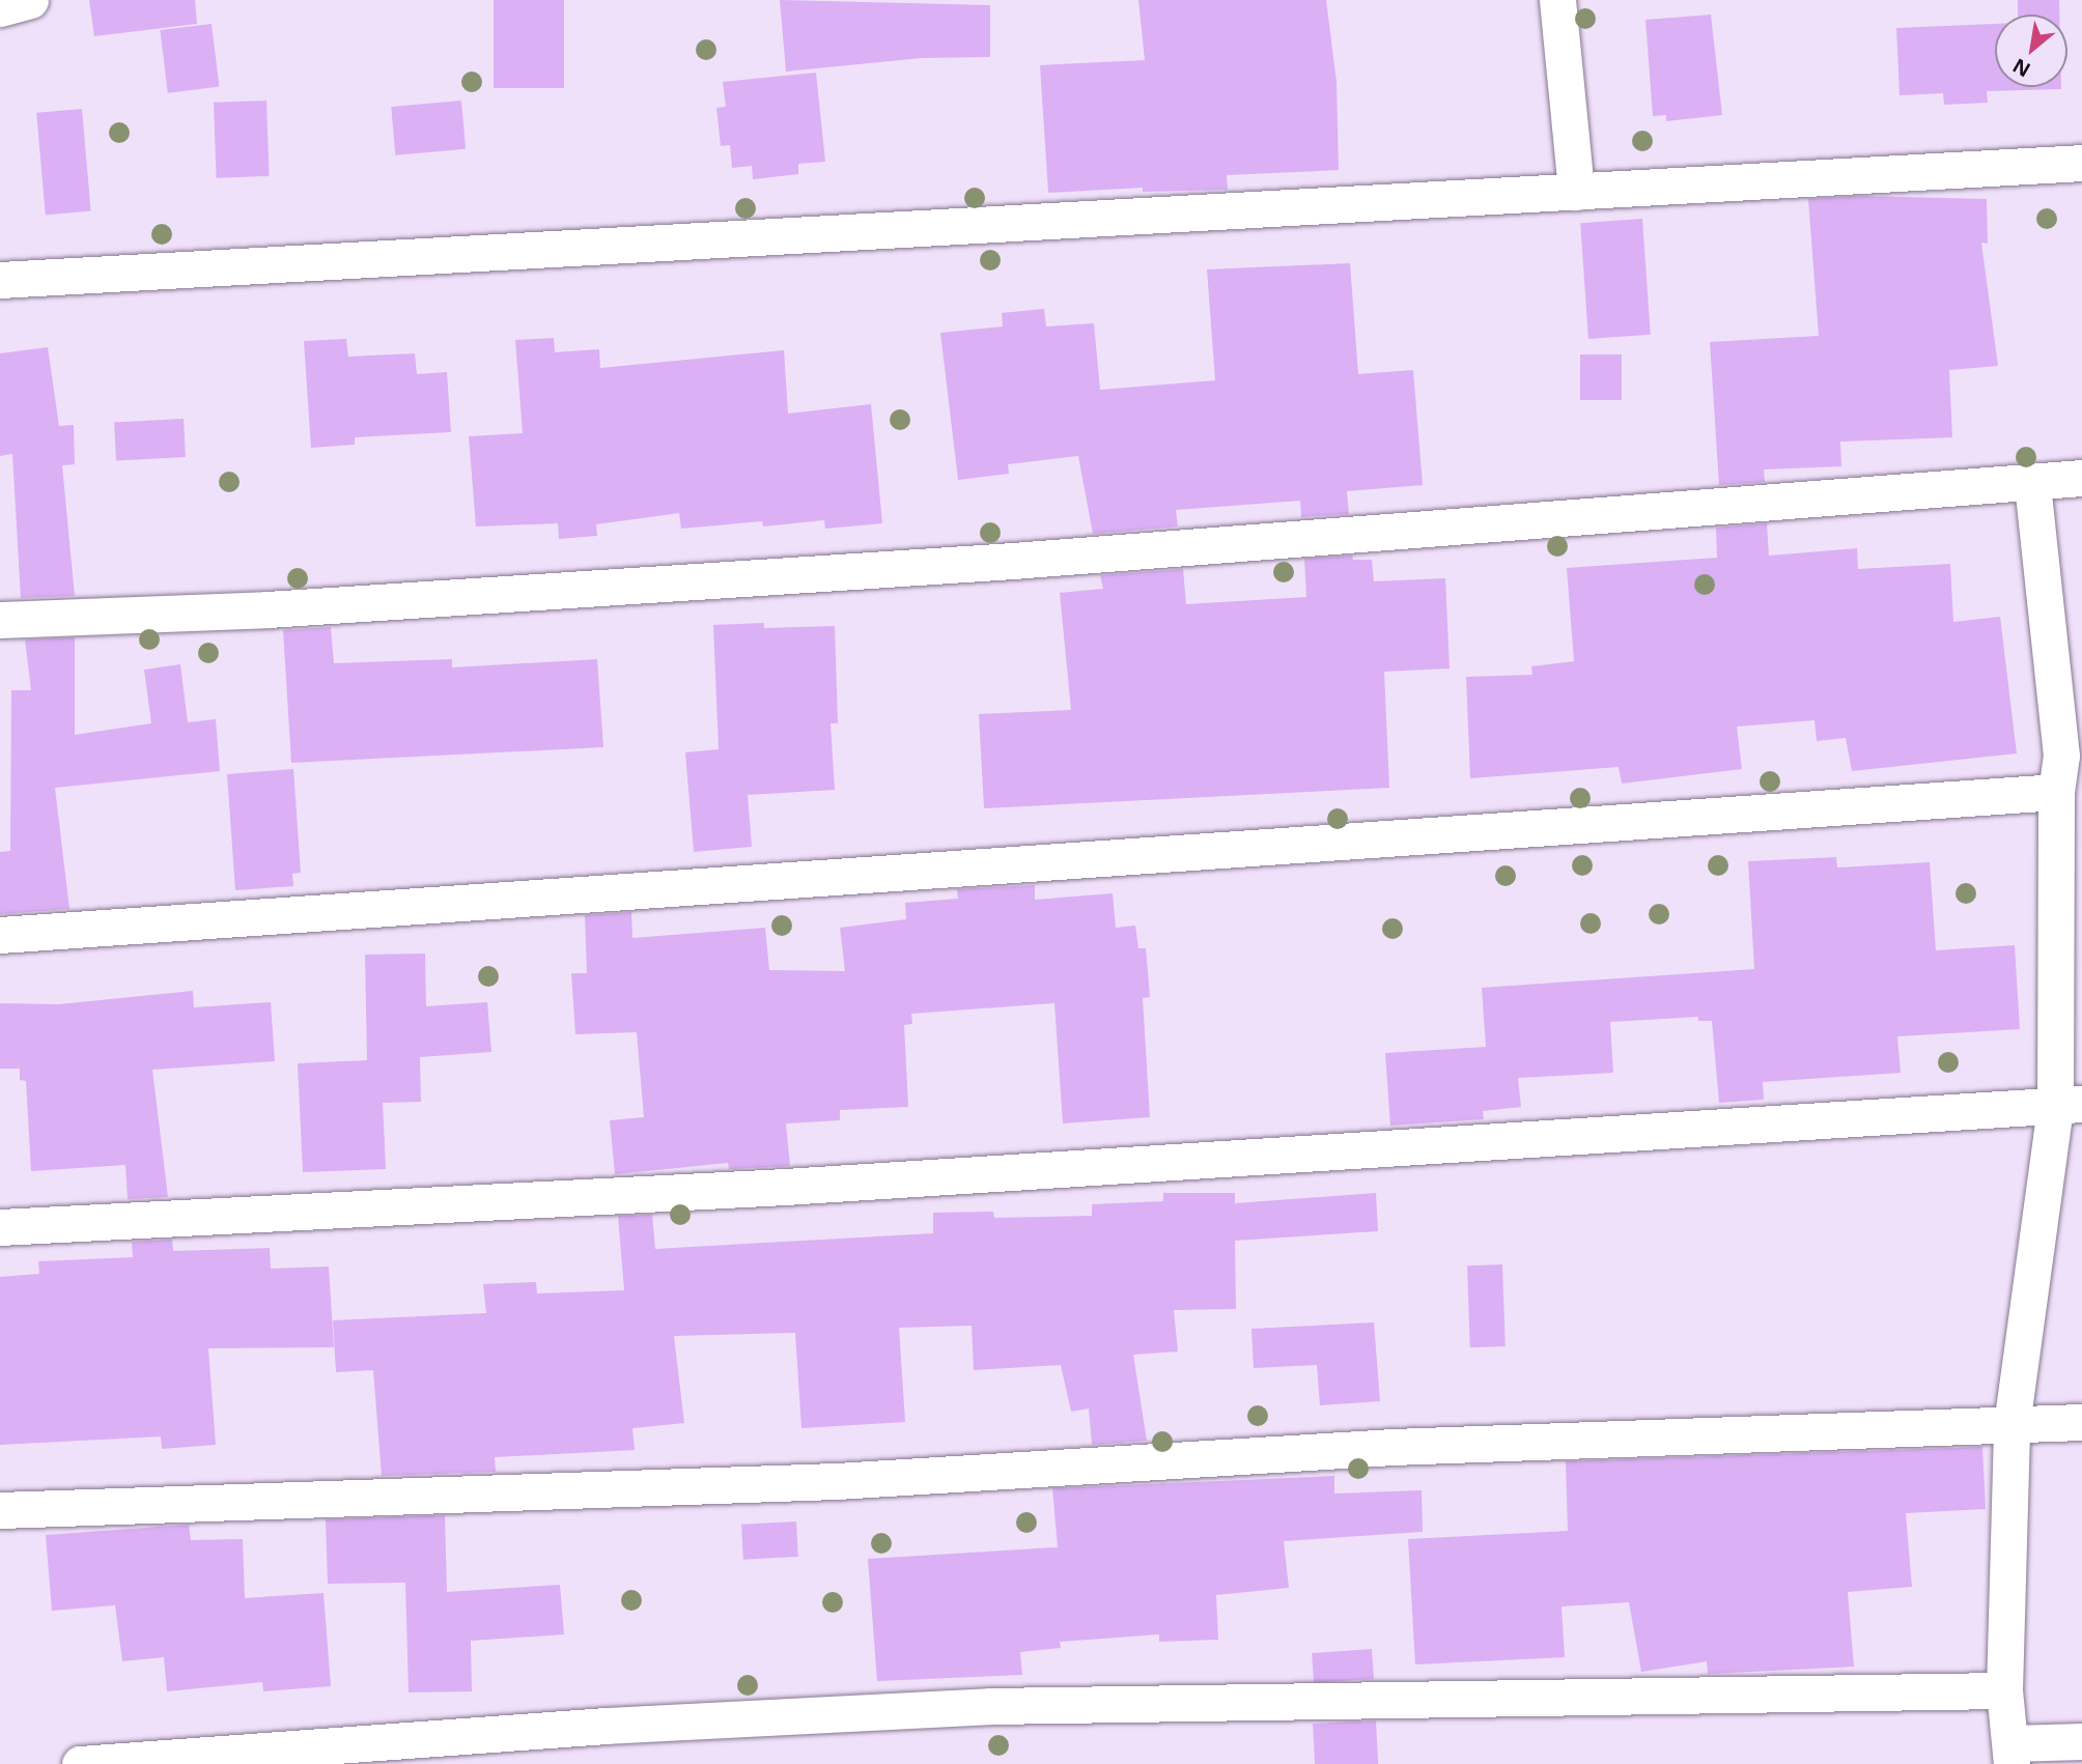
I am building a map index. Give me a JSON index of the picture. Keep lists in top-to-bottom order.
{
  "north": "bottom left"
}
